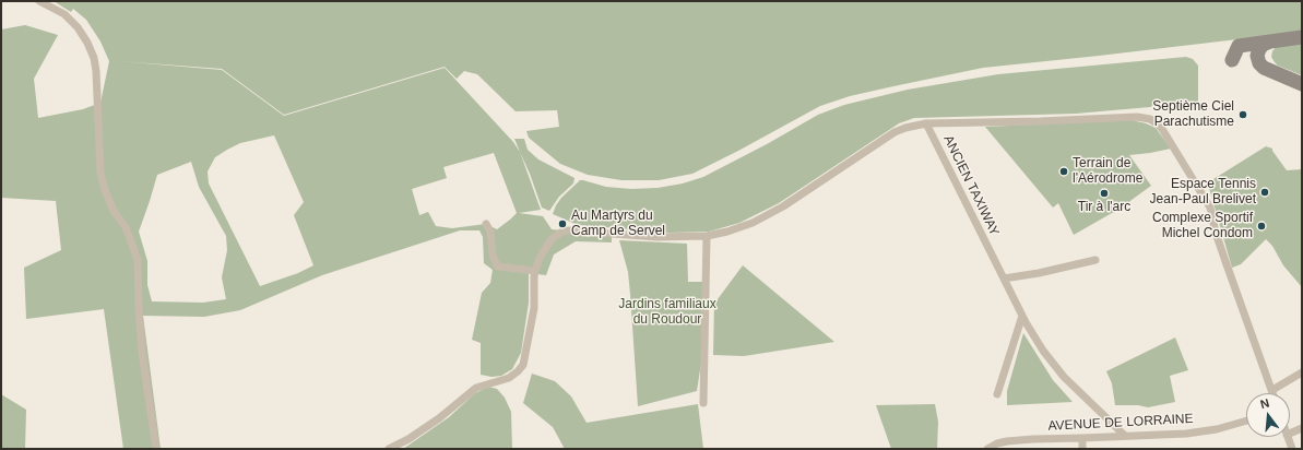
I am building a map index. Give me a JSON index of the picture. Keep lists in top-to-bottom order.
{
  "streets": {
    "street": ["ANCIEN TAXIWAY", "AVENUE DE LORRAINE"]
  },
  "crossings": [
    ["ANCIEN TAXIWAY", "AVENUE DE LORRAINE"]
  ],
  "parks": ["Jardins familiaux du Roudour"],
  "places": [
    "Septième Ciel Parachutisme",
    "Terrain de l'Aérodrome",
    "Espace Tennis Jean-Paul Brelivet",
    "Tir à l'arc",
    "Au Martyrs du Camp de Servel",
    "Complexe Sportif Michel Condom"
  ],
  "north": "top"
}
